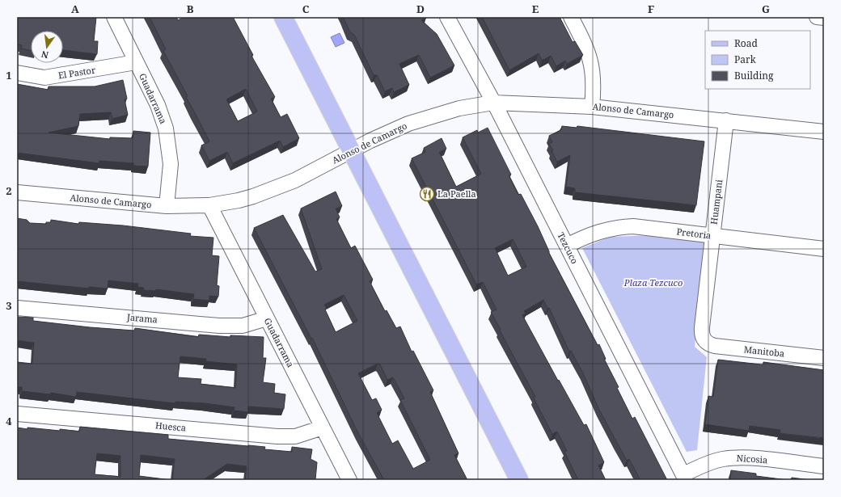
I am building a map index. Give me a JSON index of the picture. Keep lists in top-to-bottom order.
{
  "streets": {
    "street": [
      "El Pastor",
      "Guadarrama",
      "Alonso de Camargo",
      "Huampani",
      "Pretoria",
      "Tezcuco",
      "Jarama",
      "Manitoba",
      "Huesca",
      "Nicosia"
    ]
  },
  "crossings": [
    ["El Pastor", "Guadarrama"],
    ["Guadarrama", "Alonso de Camargo"],
    ["Guadarrama", "Jarama"],
    ["Guadarrama", "Huesca"],
    ["Alonso de Camargo", "Huampani"],
    ["Alonso de Camargo", "Tezcuco"],
    ["Huampani", "Pretoria"],
    ["Huampani", "Manitoba"],
    ["Pretoria", "Tezcuco"],
    ["Tezcuco", "Nicosia"]
  ],
  "parks": ["Plaza Tezcuco"],
  "places": {
    "restaurant": ["La Paella"]
  },
  "legend": ["Road", "Park", "Building"],
  "north": "bottom",
  "grid": {
    "columns": [
      "A",
      "B",
      "C",
      "D",
      "E",
      "F",
      "G"
    ],
    "rows": [
      "1",
      "2",
      "3",
      "4"
    ]
  }
}
